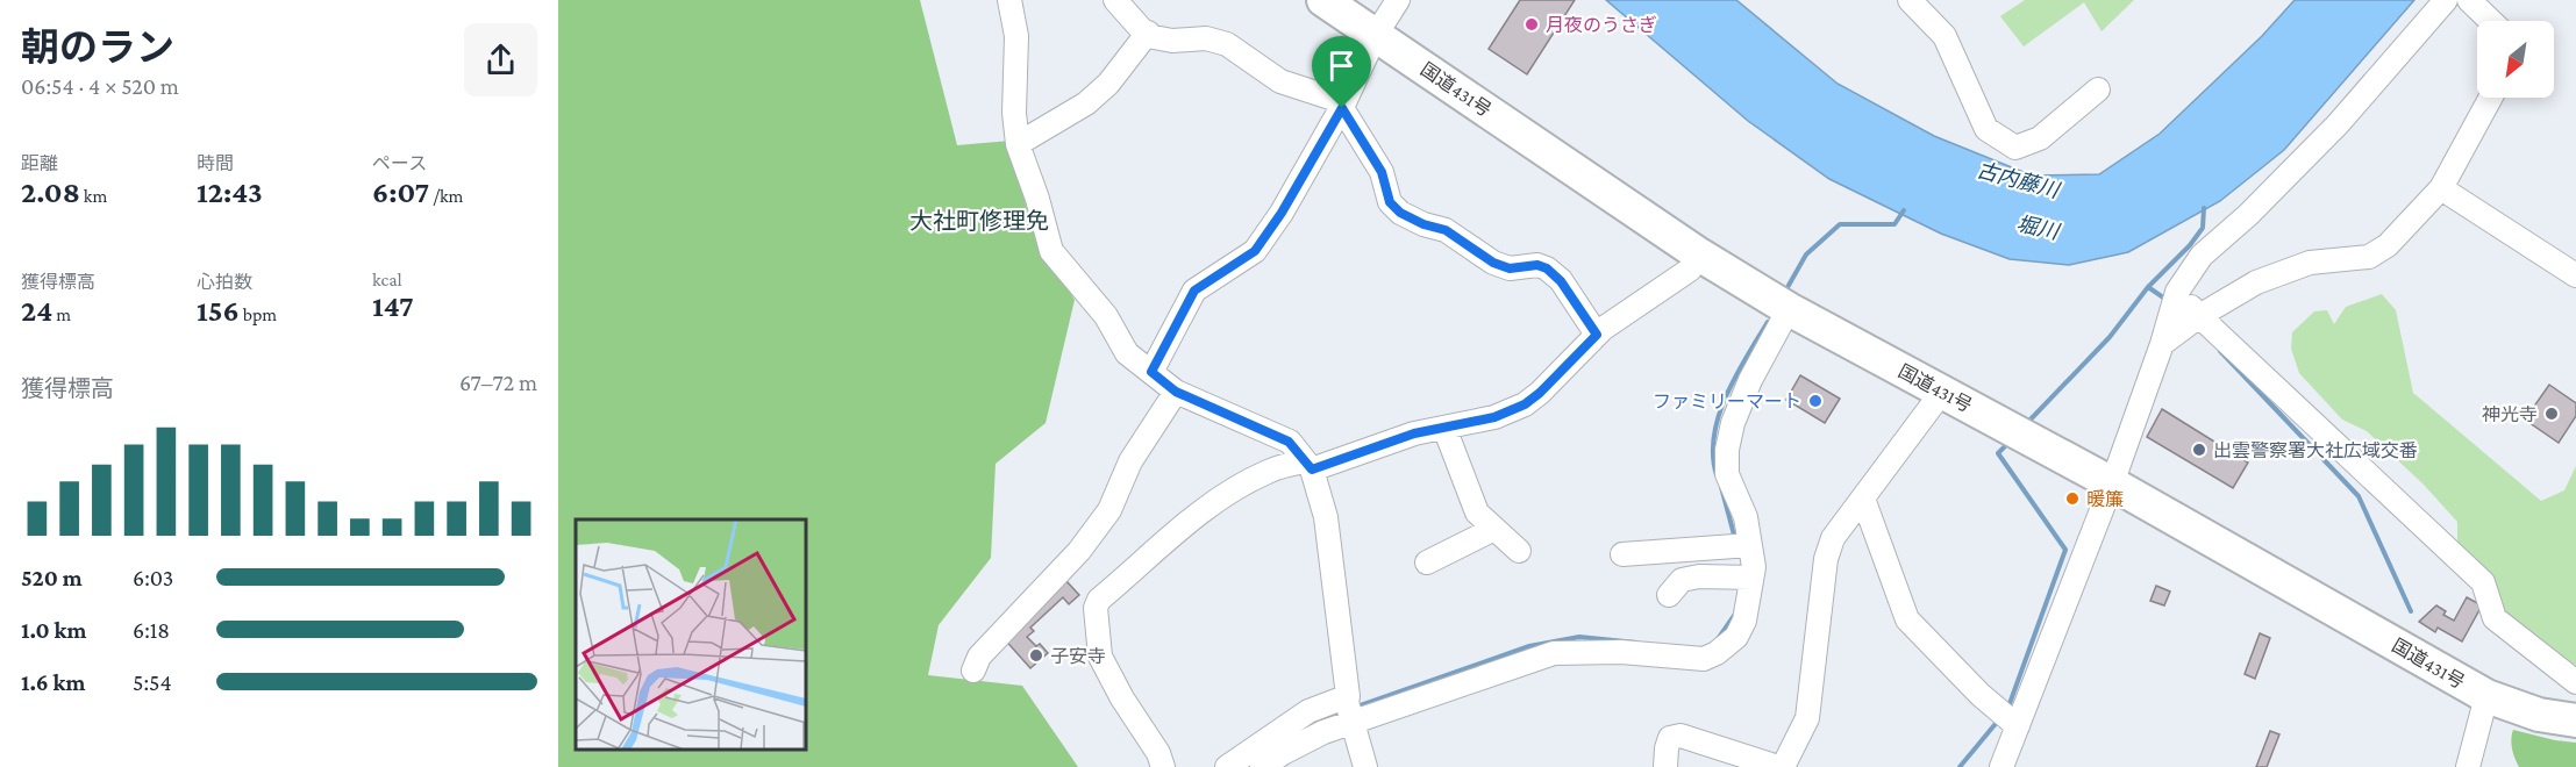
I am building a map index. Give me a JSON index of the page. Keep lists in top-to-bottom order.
{
  "streets": {
    "highway": ["国道431号"]
  },
  "districts": ["大社町修理免"],
  "water": ["古内藤川", "堀川"],
  "places": [
    "月夜のうさぎ",
    "ファミリーマート",
    "神光寺",
    "出雲警察署大社広域交番",
    "暖簾",
    "子安寺"
  ],
  "north": "bottom left",
  "page": {
    "heading": ["朝のラン", "06:54 · 4 × 520 m"],
    "stats": [
      ["距離", "2.08 km"],
      ["時間", "12:43"],
      ["ペース", "6:07 /km"],
      ["獲得標高", "24 m"],
      ["心拍数", "156 bpm"],
      ["kcal", "147"]
    ],
    "chart": ["獲得標高", "67–72 m"],
    "list": [
      {
        "name": "520 m",
        "note": "6:03"
      },
      {
        "name": "1.0 km",
        "note": "6:18"
      },
      {
        "name": "1.6 km",
        "note": "5:54"
      }
    ]
  }
}
